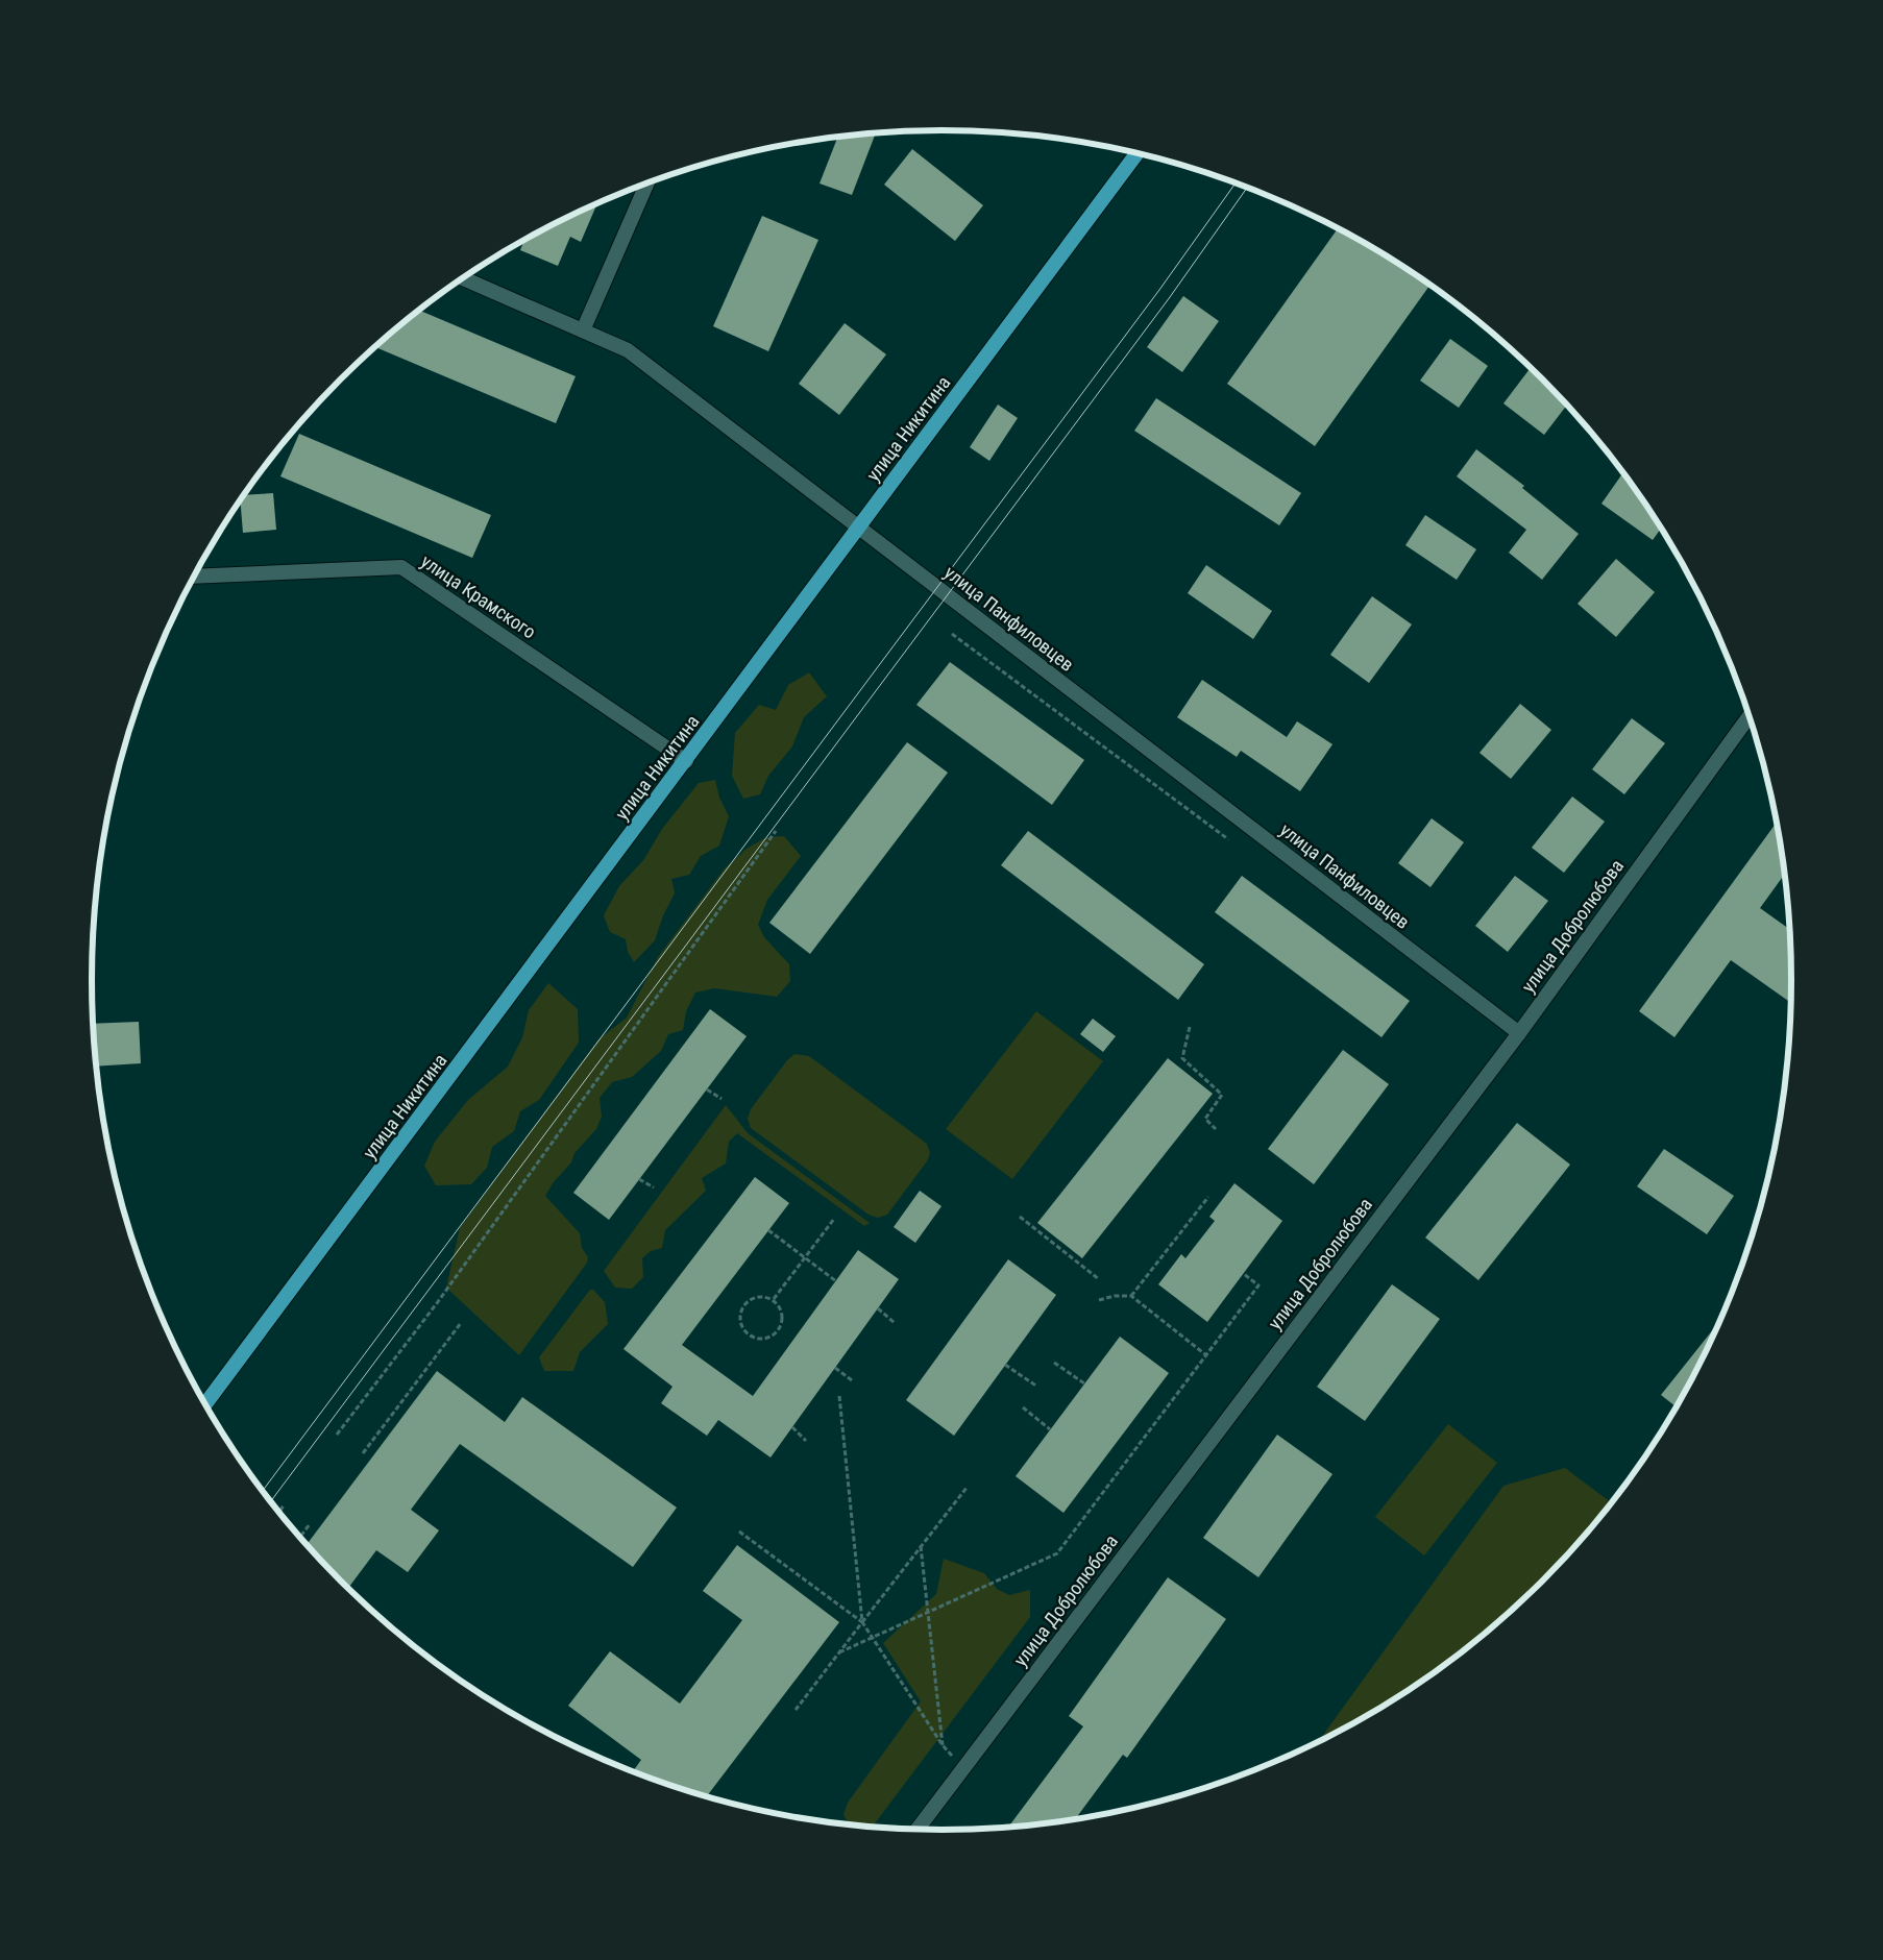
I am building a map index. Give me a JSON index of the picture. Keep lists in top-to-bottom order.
{
  "streets": {
    "main road": ["улица Никитина"],
    "street": ["улица Крамского", "улица Панфиловцев", "улица Добролюбова"]
  },
  "crossings": [
    ["улица Никитина", "улица Крамского"],
    ["улица Никитина", "улица Панфиловцев"],
    ["улица Панфиловцев", "улица Добролюбова"]
  ]
}
